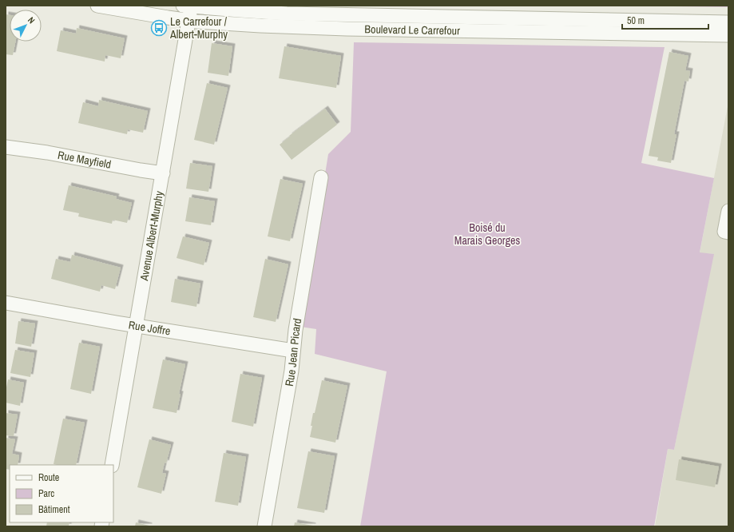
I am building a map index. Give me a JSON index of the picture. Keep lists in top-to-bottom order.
{
  "streets": {
    "street": [
      "Boulevard Le Carrefour",
      "Rue Mayfield",
      "Avenue Albert-Murphy",
      "Rue Joffre",
      "Rue Jean Picard"
    ]
  },
  "crossings": [
    ["Boulevard Le Carrefour", "Avenue Albert-Murphy"],
    ["Rue Mayfield", "Avenue Albert-Murphy"],
    ["Avenue Albert-Murphy", "Rue Joffre"],
    ["Rue Joffre", "Rue Jean Picard"]
  ],
  "parks": ["Boisé du Marais Georges"],
  "places": {
    "bus stop": ["Le Carrefour / Albert-Murphy"]
  },
  "legend": ["Route", "Parc", "Bâtiment"],
  "scale_bar": "50 m",
  "north": "top right"
}
